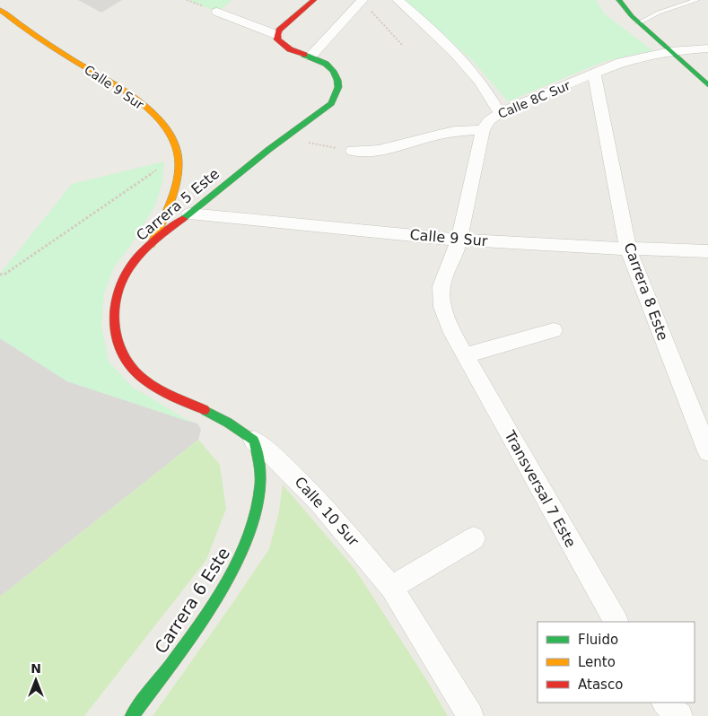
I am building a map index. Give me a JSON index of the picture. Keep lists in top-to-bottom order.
{
  "streets": {
    "street": [
      "Calle 9 Sur",
      "Calle 8C Sur",
      "Carrera 5 Este",
      "Carrera 8 Este",
      "Transversal 7 Este",
      "Calle 10 Sur",
      "Carrera 6 Este"
    ]
  },
  "crossings": [
    ["Calle 9 Sur", "Carrera 5 Este"],
    ["Calle 9 Sur", "Carrera 8 Este"],
    ["Calle 9 Sur", "Transversal 7 Este"],
    ["Calle 8C Sur", "Carrera 8 Este"],
    ["Calle 8C Sur", "Transversal 7 Este"],
    ["Carrera 5 Este", "Calle 10 Sur"],
    ["Calle 10 Sur", "Carrera 6 Este"]
  ],
  "legend": ["Fluido", "Lento", "Atasco"],
  "north": "top"
}
